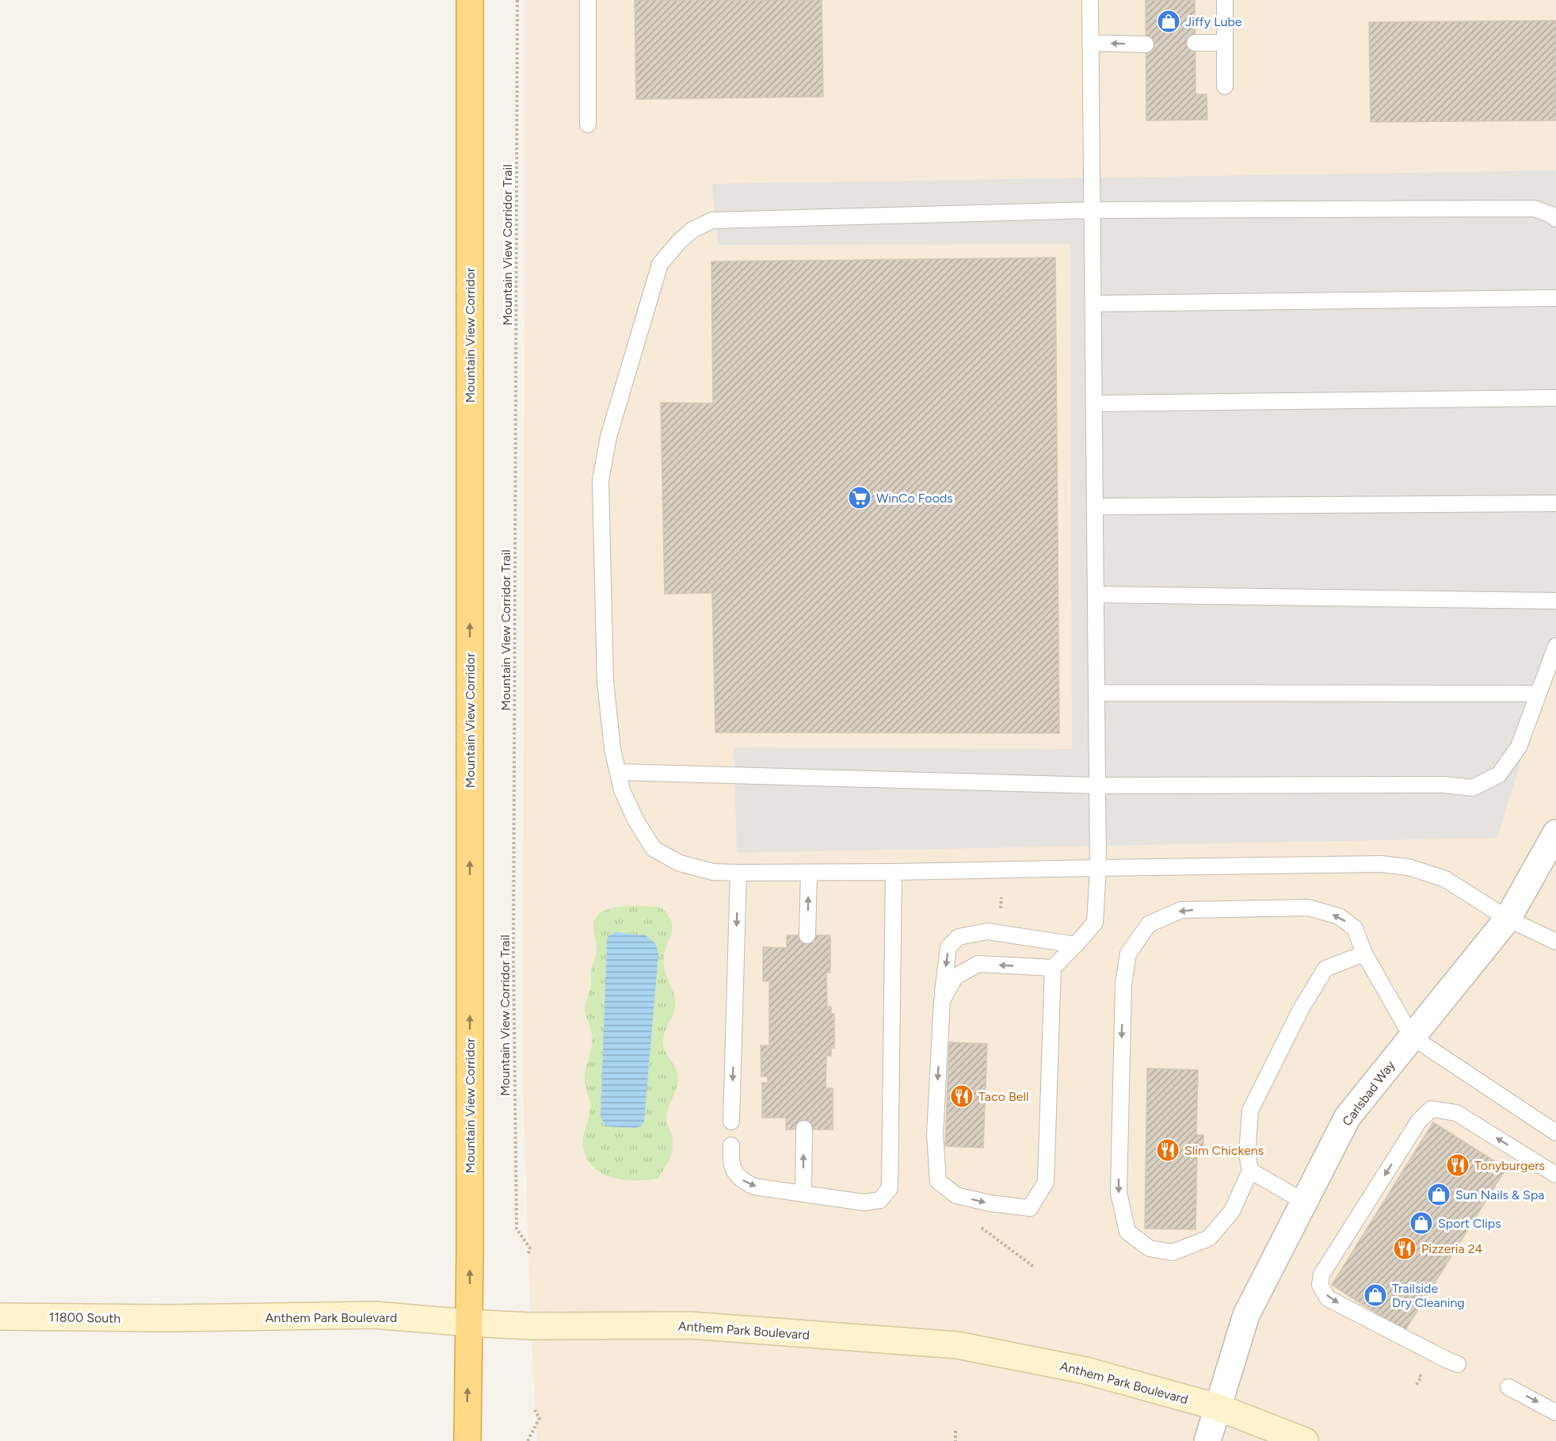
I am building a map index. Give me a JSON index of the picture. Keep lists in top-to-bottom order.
{
  "streets": {
    "highway": ["Mountain View Corridor"],
    "main road": ["11800 South", "Anthem Park Boulevard"],
    "street": ["Carlsbad Way"],
    "path": ["Mountain View Corridor Trail"]
  },
  "crossings": [
    ["Mountain View Corridor", "Anthem Park Boulevard"],
    ["Carlsbad Way", "Anthem Park Boulevard"],
    ["11800 South", "Anthem Park Boulevard"]
  ],
  "one_way": ["Mountain View Corridor"],
  "places": {
    "shop": [
      "Jiffy Lube",
      "Sun Nails & Spa",
      "Sport Clips",
      "Trailside Dry Cleaning"
    ],
    "supermarket": ["WinCo Foods"],
    "restaurant": [
      "Taco Bell",
      "Slim Chickens",
      "Tonyburgers",
      "Pizzeria 24"
    ]
  }
}
